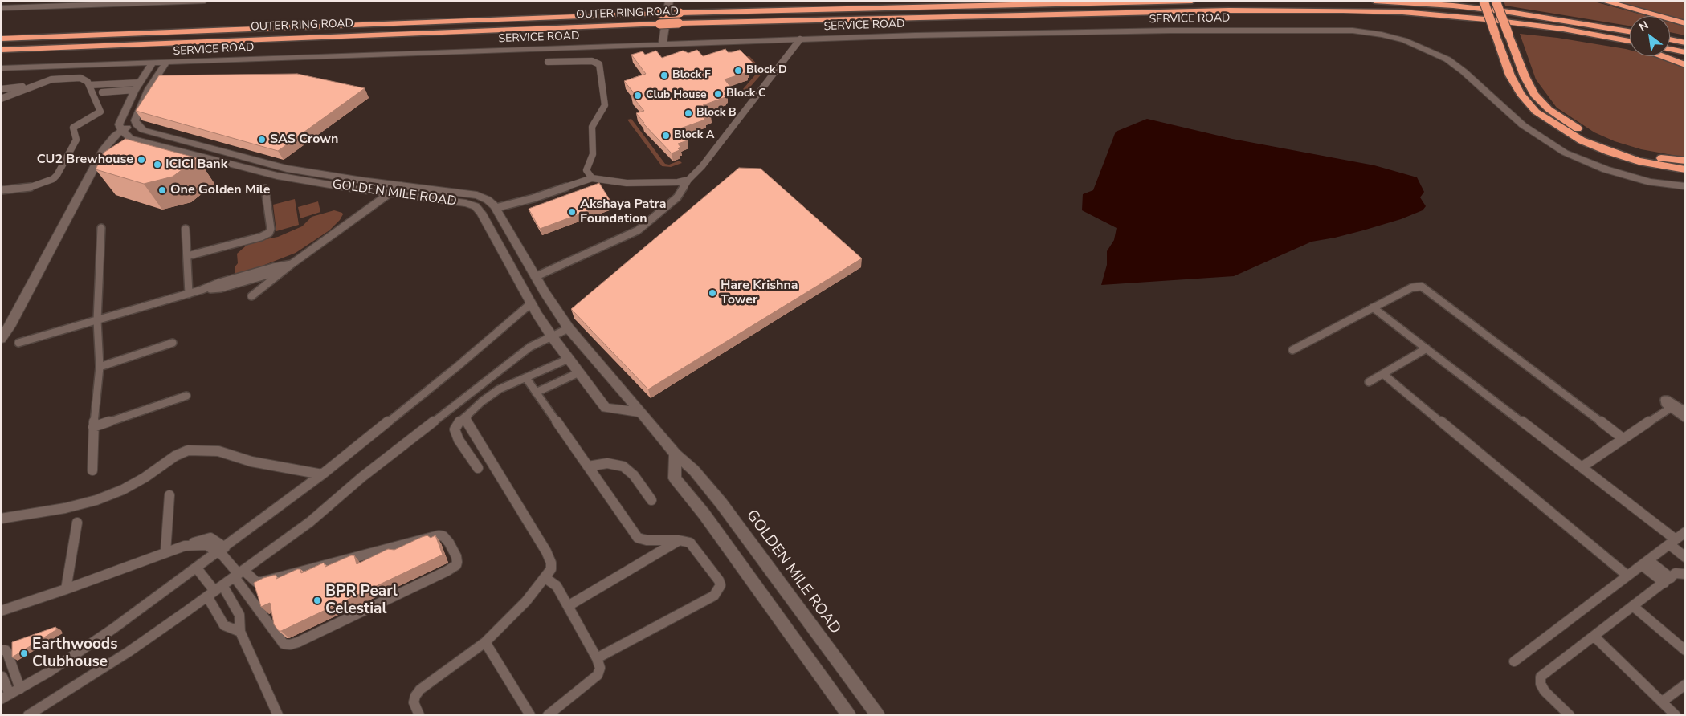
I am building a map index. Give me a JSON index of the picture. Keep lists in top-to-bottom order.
{
  "streets": {
    "highway": ["OUTER RING ROAD"],
    "main road": ["SERVICE ROAD", "GOLDEN MILE ROAD"]
  },
  "places": [
    "Block D",
    "Block F",
    "Block C",
    "Club House",
    "Block B",
    "Block A",
    "SAS Crown",
    "CU2 Brewhouse",
    "ICICI Bank",
    "One Golden Mile",
    "Akshaya Patra Foundation",
    "Hare Krishna Tower",
    "BPR Pearl Celestial",
    "Earthwoods Clubhouse"
  ],
  "north": "top left"
}
